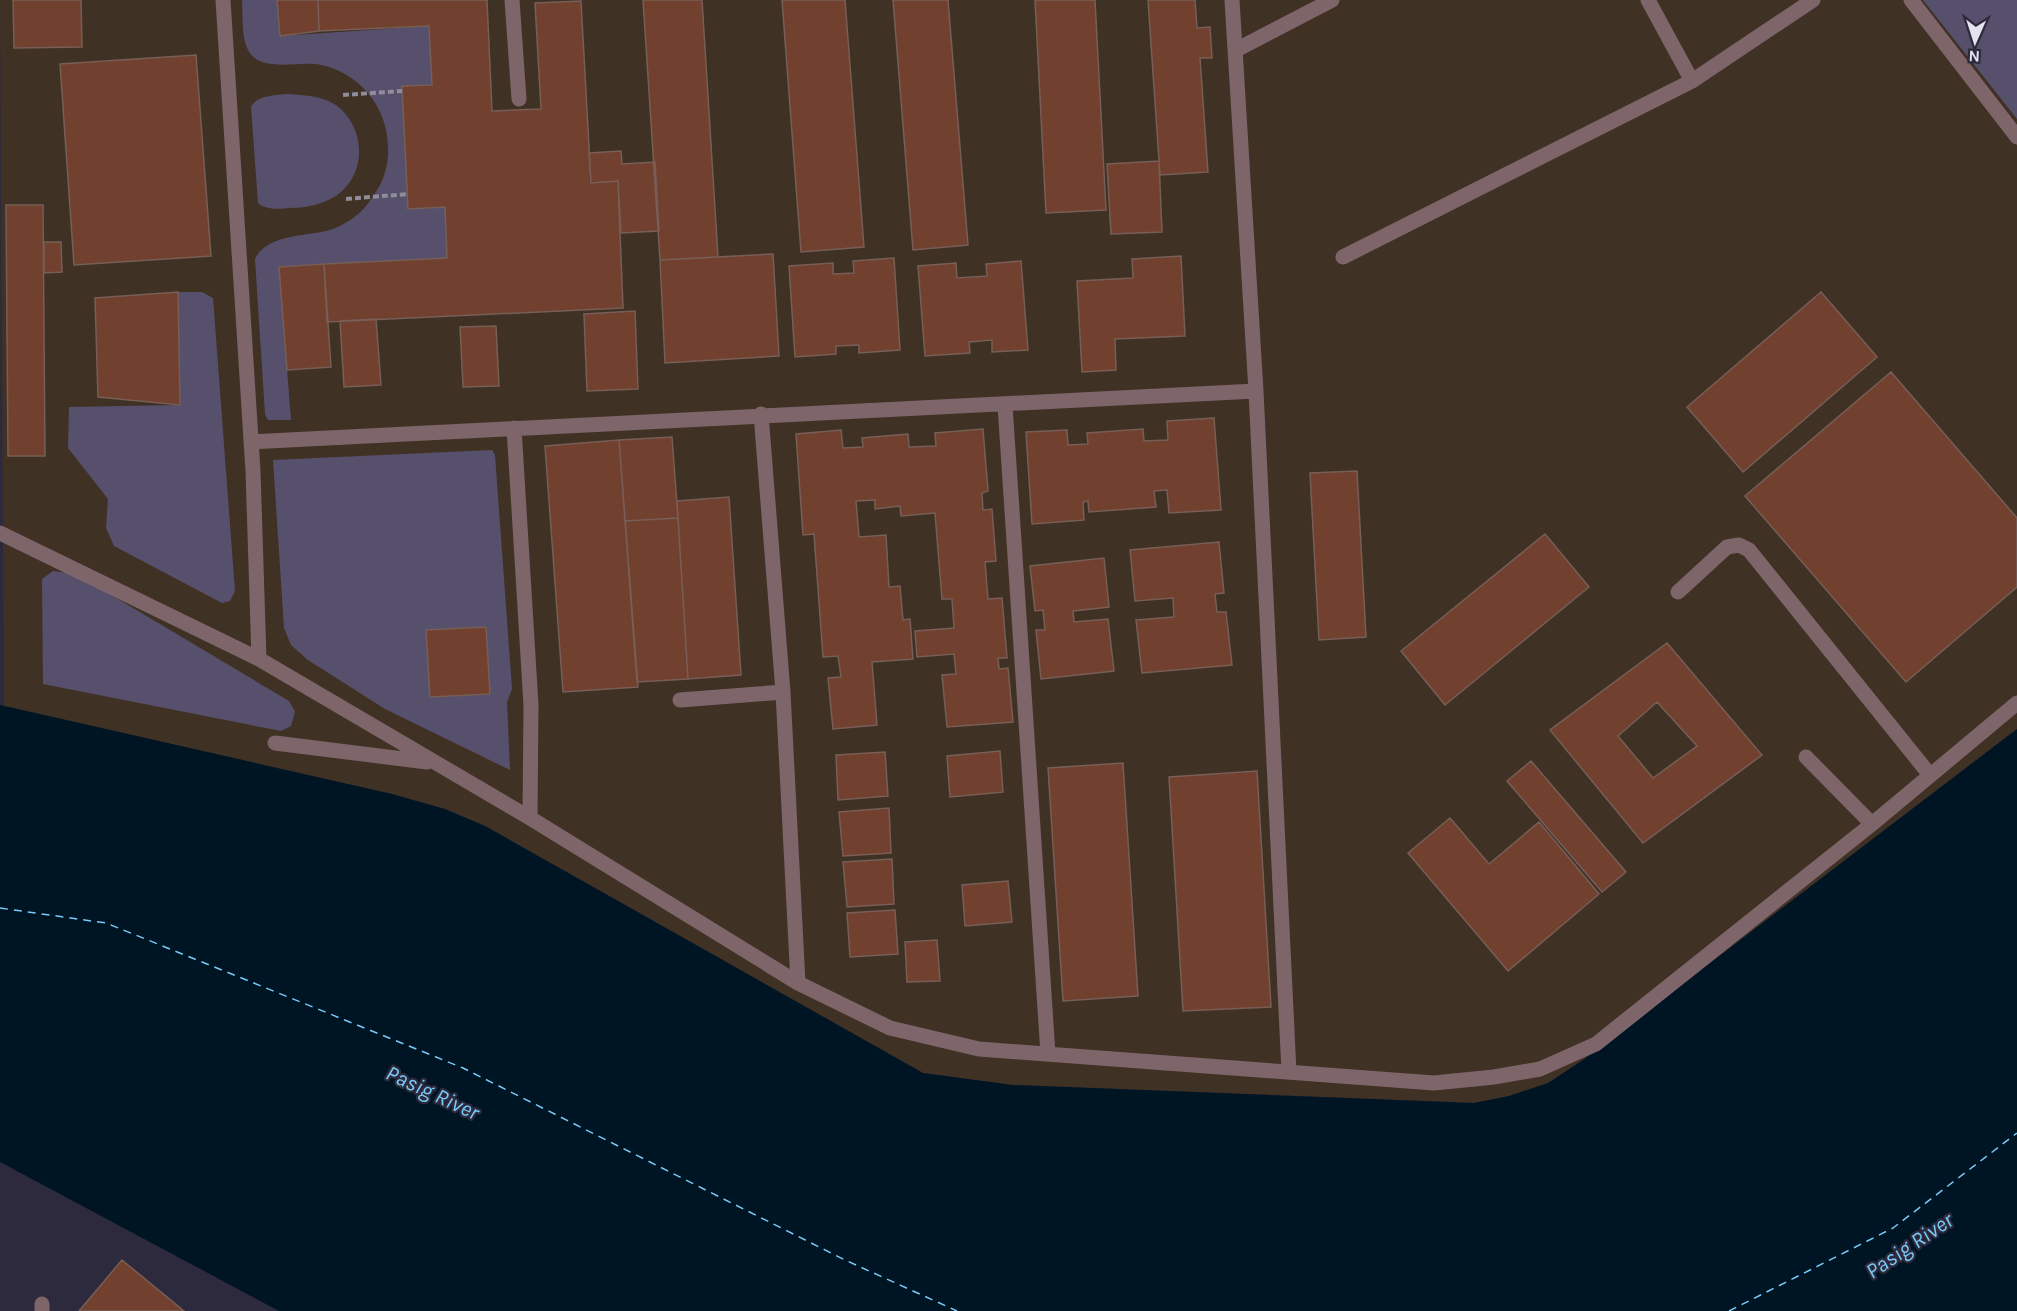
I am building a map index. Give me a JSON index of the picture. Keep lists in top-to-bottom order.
{
  "water": ["Pasig River"],
  "north": "bottom"
}
